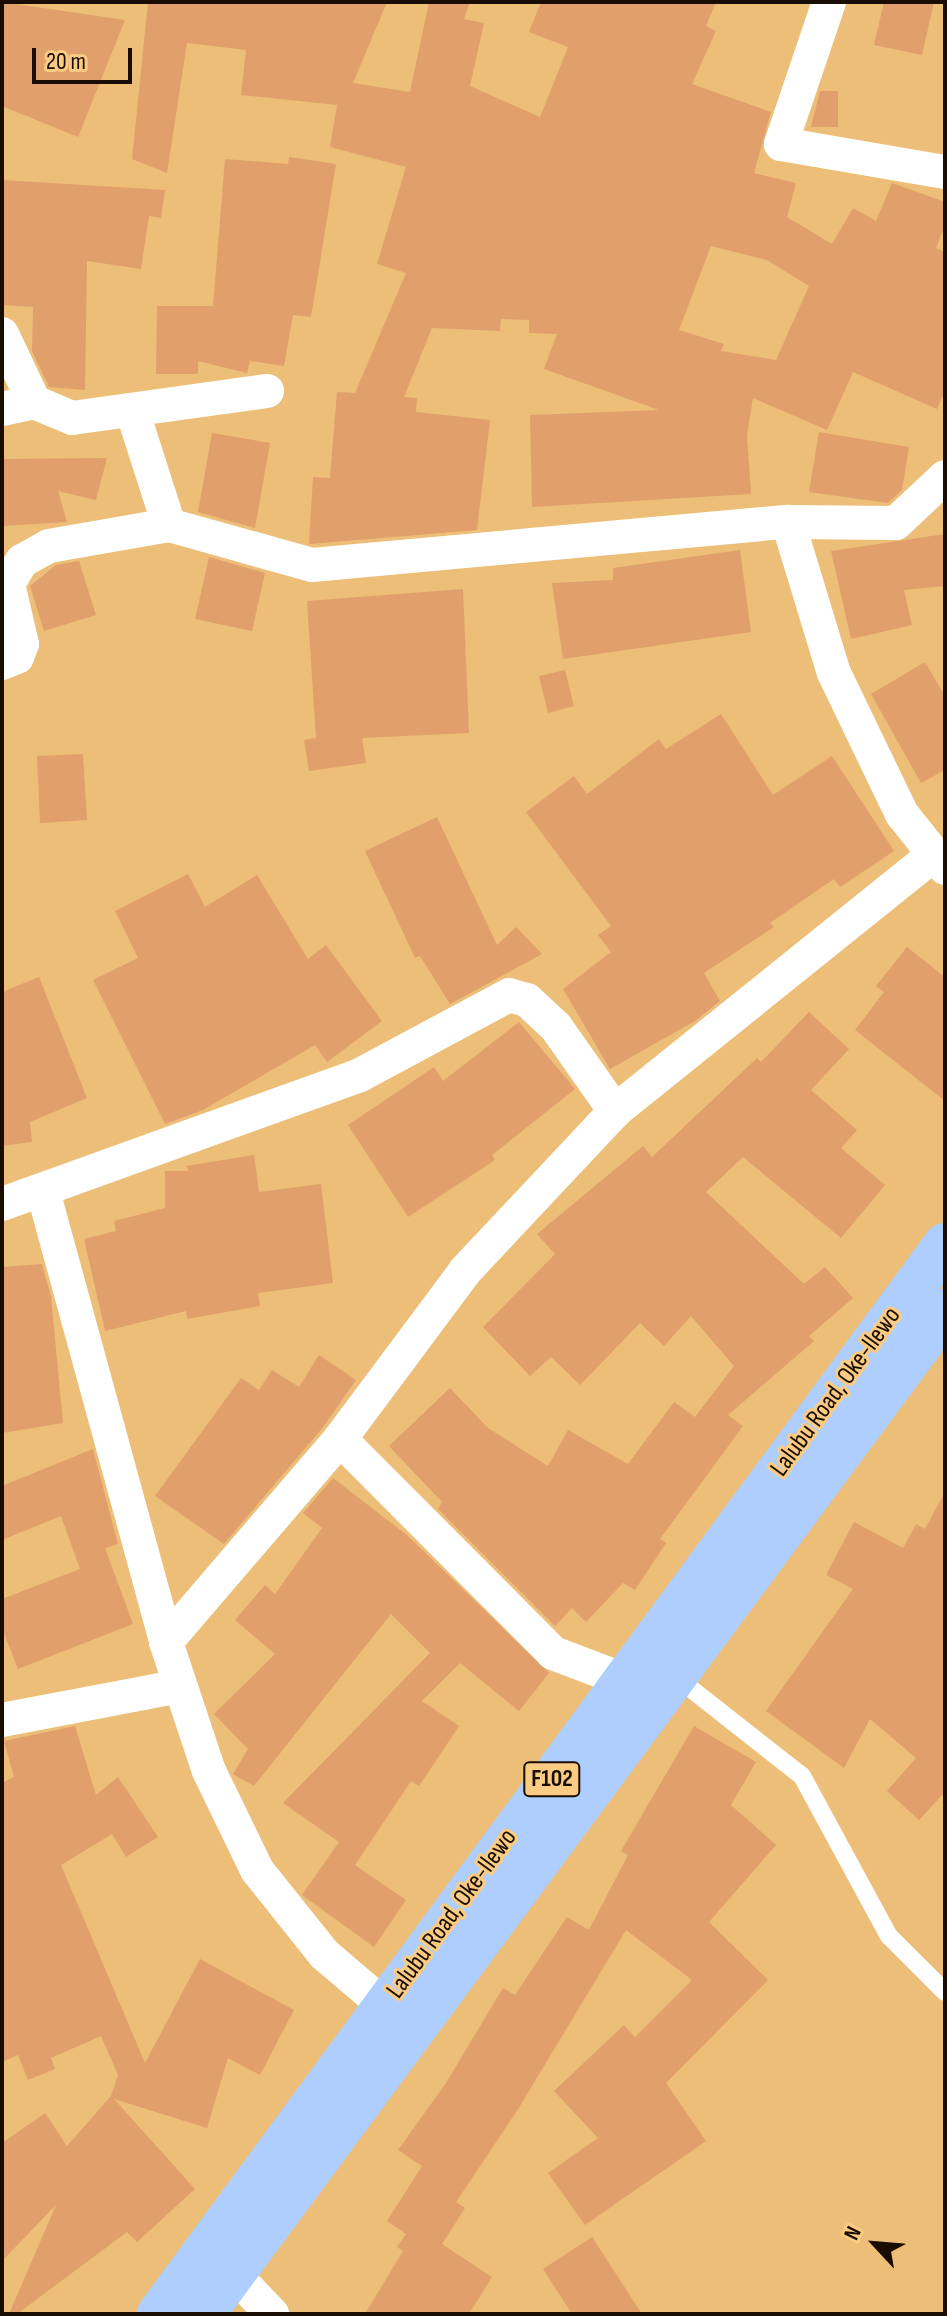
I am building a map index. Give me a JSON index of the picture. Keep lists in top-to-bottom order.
{
  "streets": {
    "main road": ["Lalubu Road, Oke-Ilewo", "F102"]
  },
  "scale_bar": "20 m",
  "north": "top left"
}
